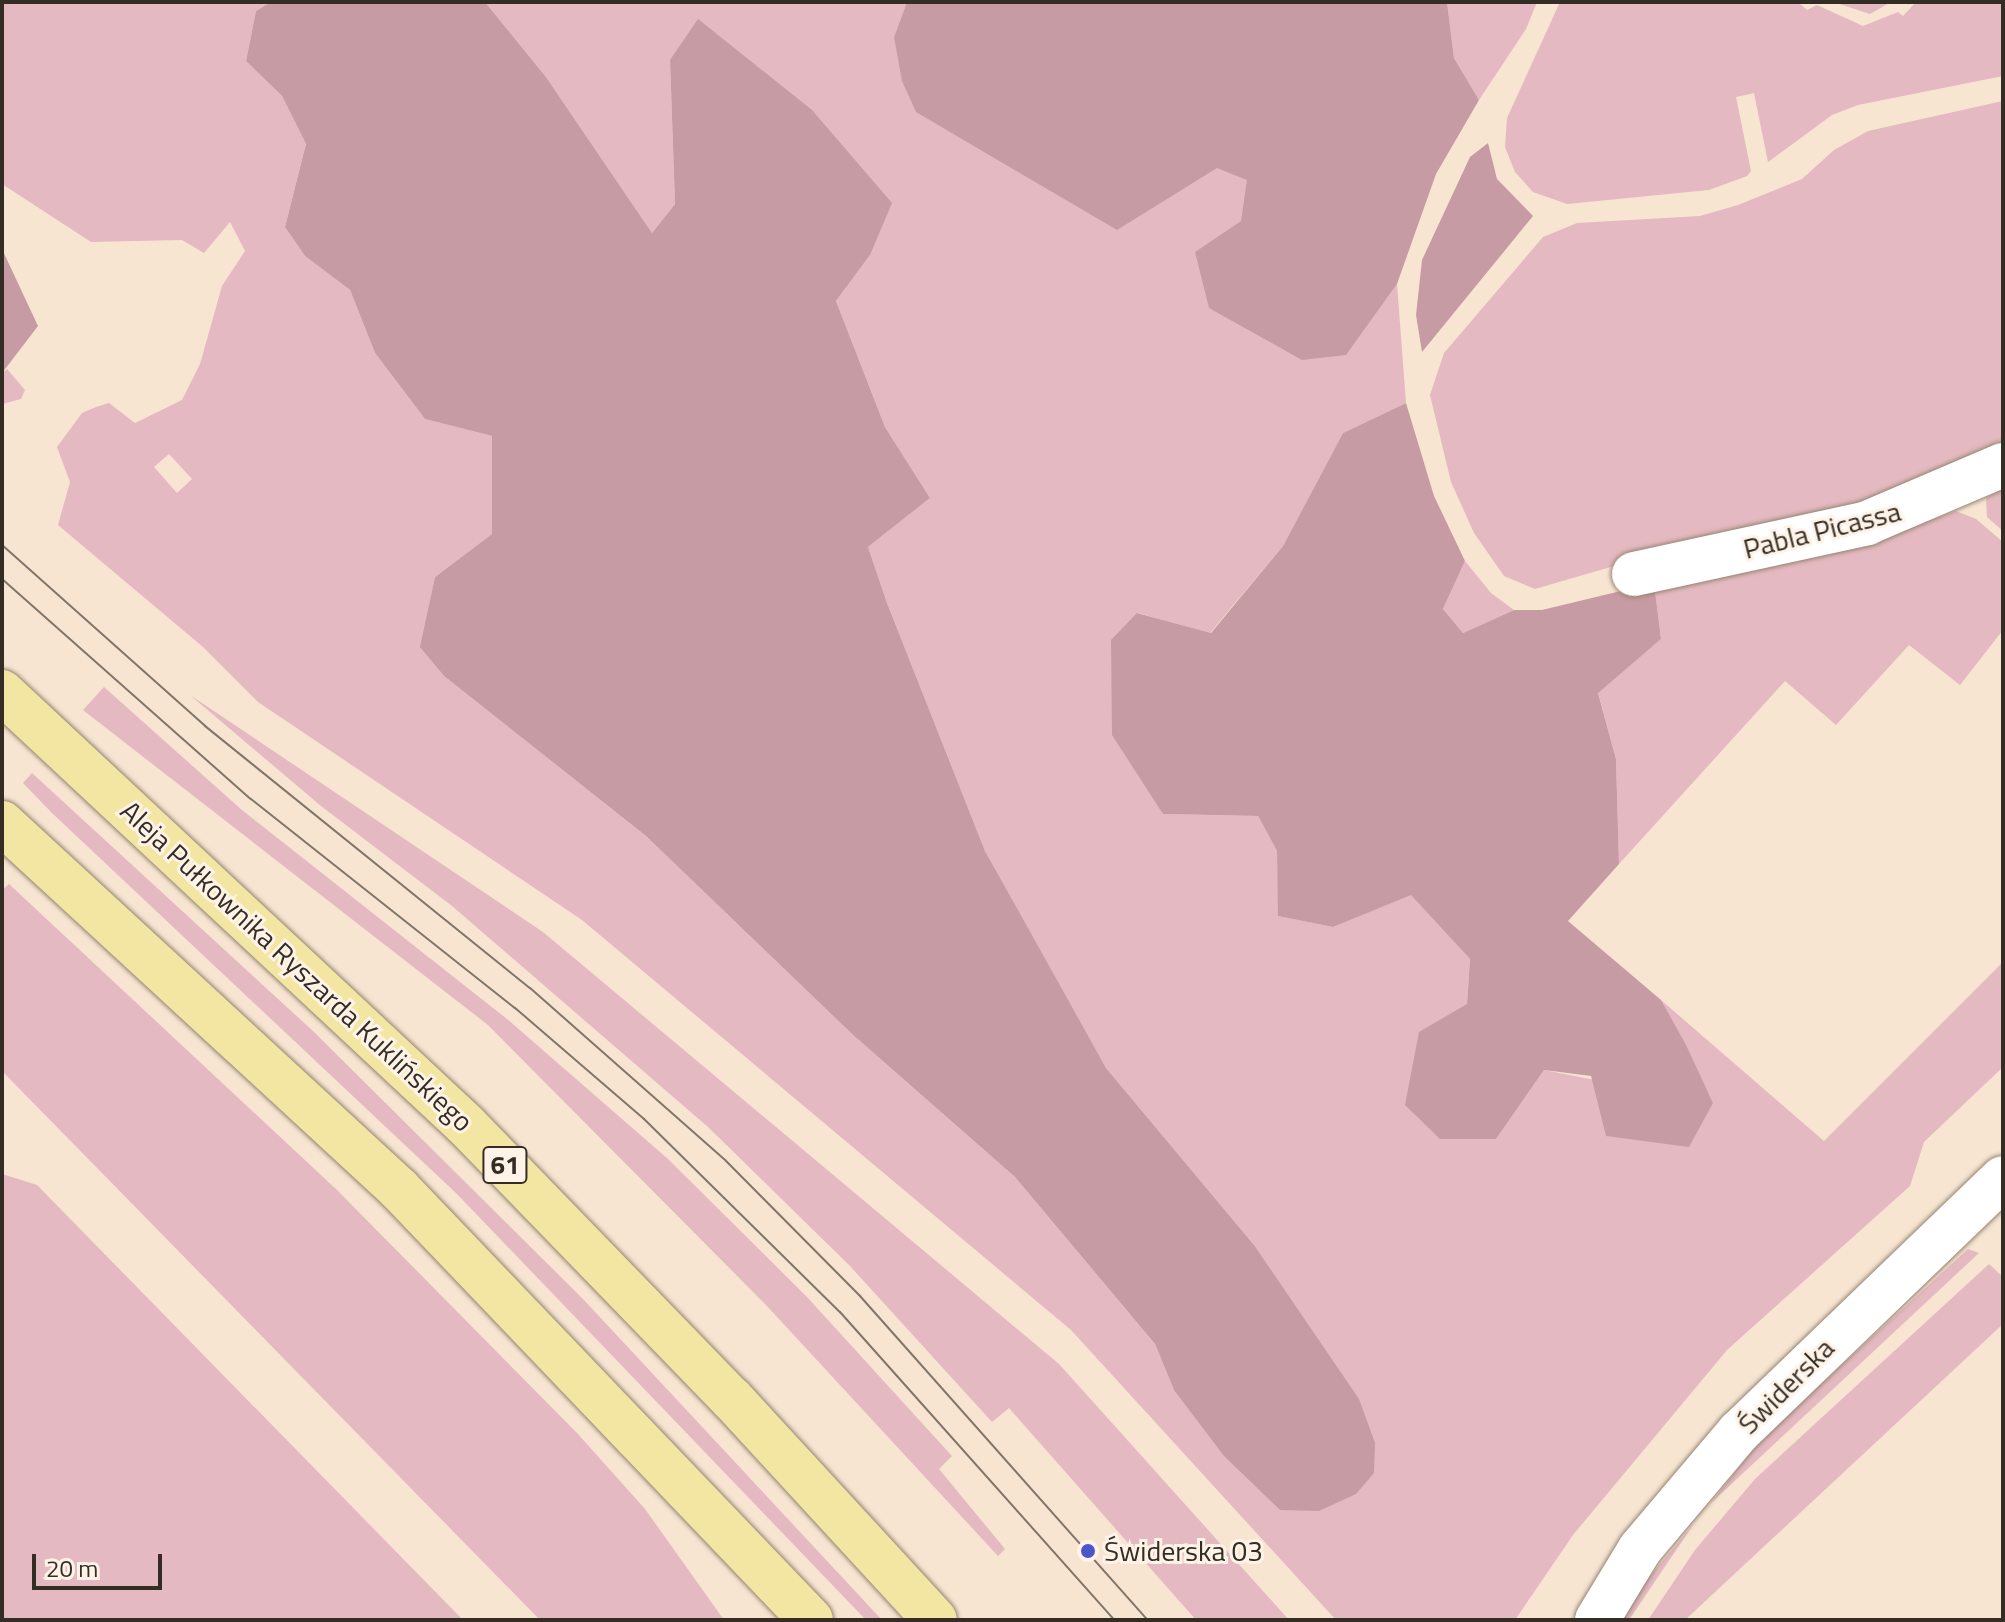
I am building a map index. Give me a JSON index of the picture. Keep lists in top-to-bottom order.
{
  "streets": {
    "main road": ["Aleja Pułkownika Ryszarda Kuklińskiego", "61"],
    "street": ["Pabla Picassa", "Świderska"]
  },
  "places": ["Świderska 03"],
  "scale_bar": "20 m"
}
